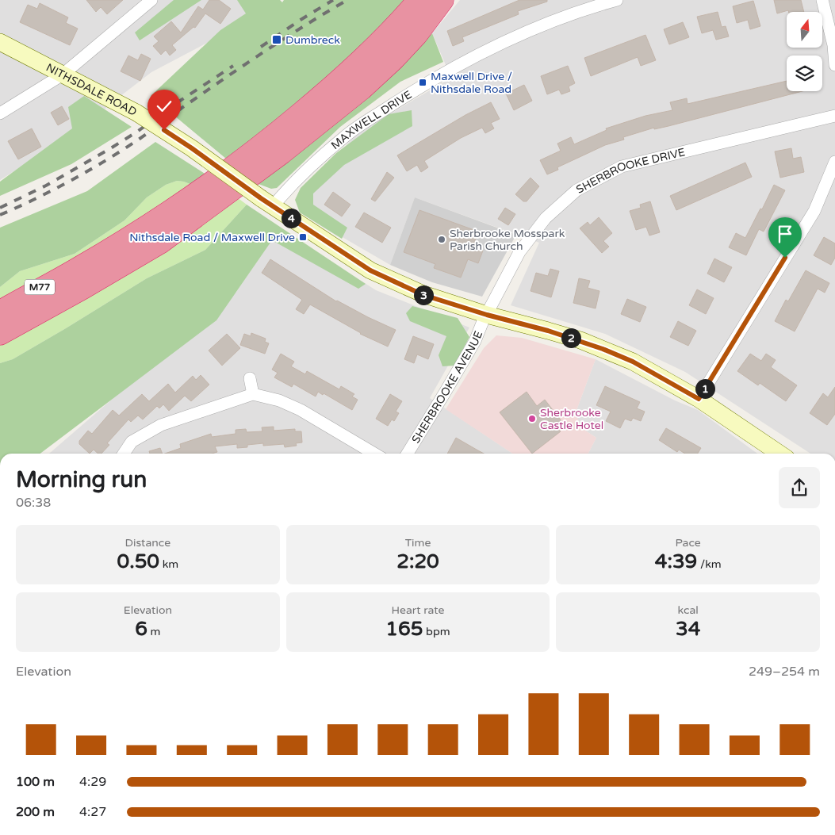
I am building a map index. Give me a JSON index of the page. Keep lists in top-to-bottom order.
{
  "streets": {
    "highway": ["M77"],
    "street": [
      "NITHSDALE ROAD",
      "MAXWELL DRIVE",
      "SHERBROOKE DRIVE",
      "SHERBROOKE AVENUE"
    ]
  },
  "crossings": [
    ["NITHSDALE ROAD", "MAXWELL DRIVE"],
    ["NITHSDALE ROAD", "SHERBROOKE DRIVE"],
    ["NITHSDALE ROAD", "SHERBROOKE AVENUE"],
    ["SHERBROOKE DRIVE", "SHERBROOKE AVENUE"]
  ],
  "places": {
    "transit": ["Dumbreck", "Maxwell Drive / Nithsdale Road", "Nithsdale Road / Maxwell Drive"],
    "other": ["Sherbrooke Mosspark Parish Church", "Sherbrooke Castle Hotel"]
  },
  "north": "top",
  "page": {
    "pins": [
      "4",
      "3",
      "2",
      "1"
    ],
    "heading": ["Morning run", "06:38"],
    "stats": [
      ["Distance", "0.50 km"],
      ["Time", "2:20"],
      ["Pace", "4:39 /km"],
      ["Elevation", "6 m"],
      ["Heart rate", "165 bpm"],
      ["kcal", "34"]
    ],
    "chart": ["Elevation", "249–254 m"],
    "list": [
      {
        "name": "100 m",
        "note": "4:29"
      },
      {
        "name": "200 m",
        "note": "4:27"
      }
    ]
  }
}
